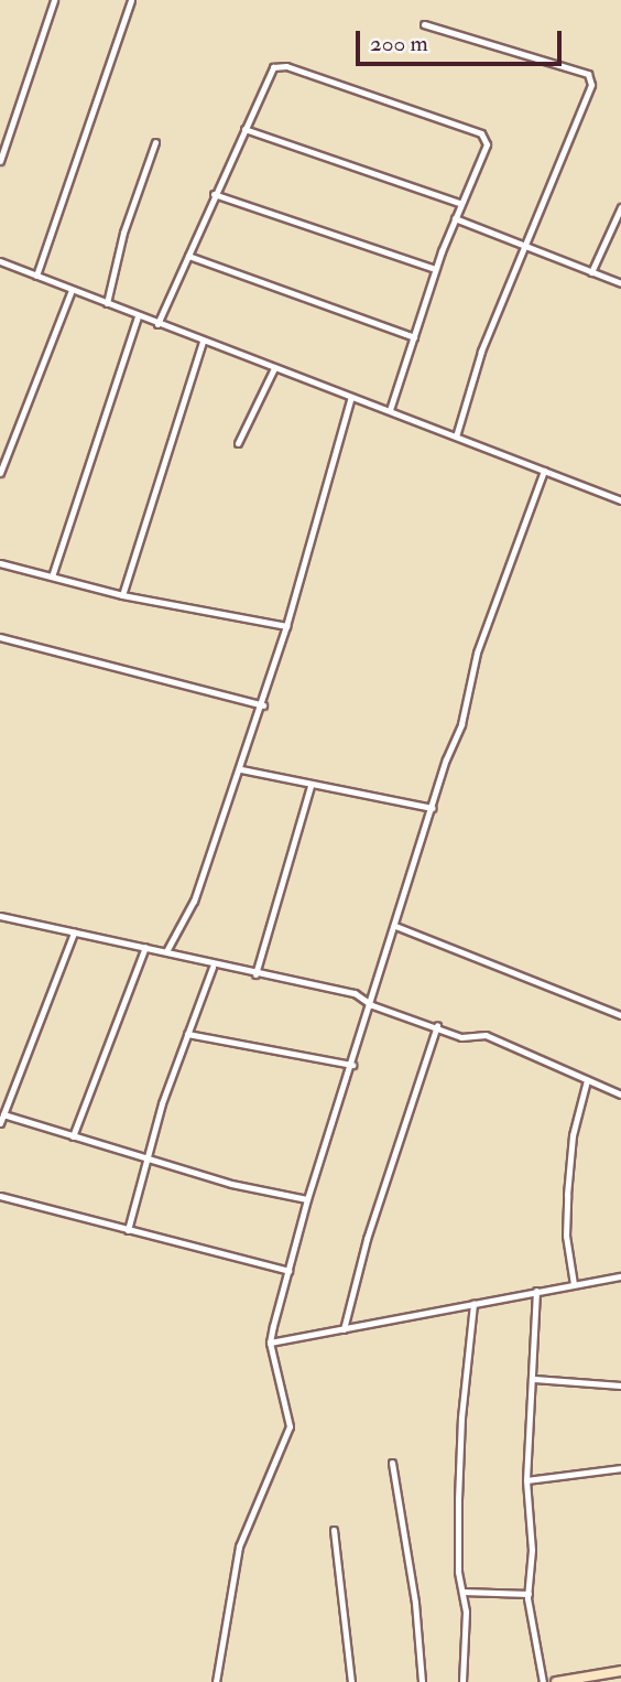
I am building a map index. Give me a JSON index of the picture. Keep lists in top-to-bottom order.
{
  "scale_bar": "200 m"
}
